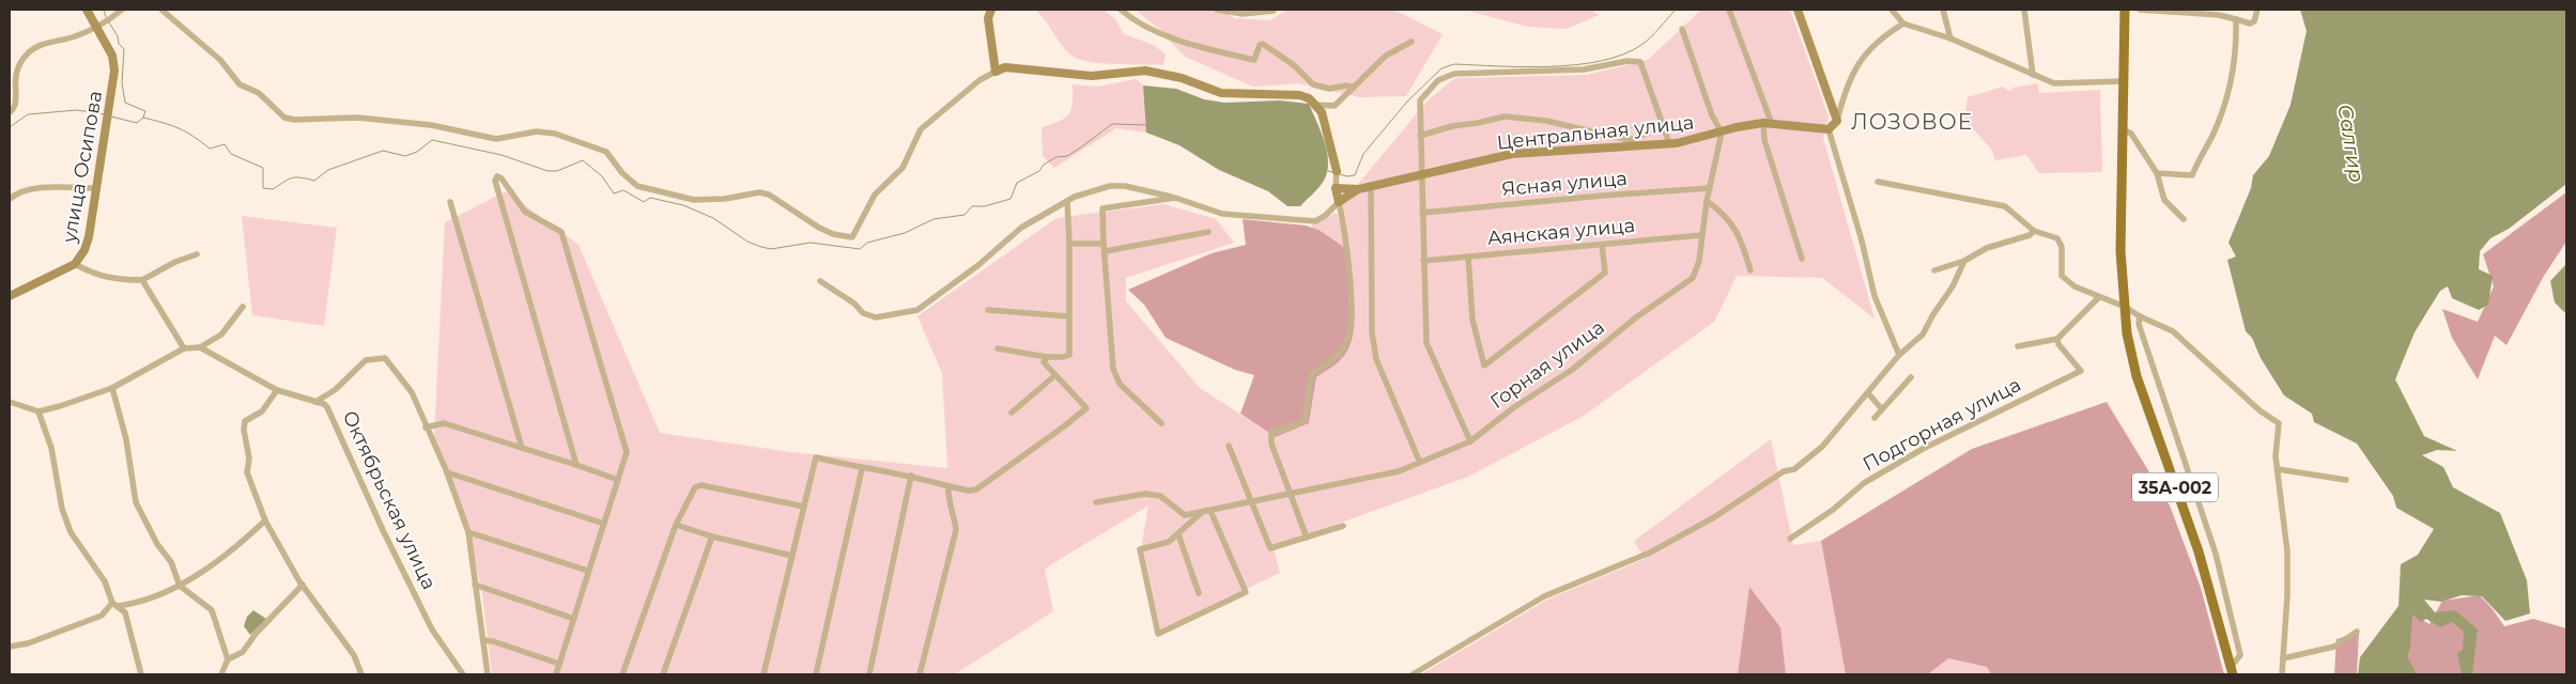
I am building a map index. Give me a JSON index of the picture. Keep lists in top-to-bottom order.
{
  "streets": {
    "main road": ["Центральная улица", "улица Осипова", "35А-002"],
    "street": [
      "Ясная улица",
      "Аянская улица",
      "Горная улица",
      "Подгорная улица",
      "Октябрьская улица"
    ]
  },
  "crossings": [
    ["Центральная улица", "Горная улица"],
    ["Ясная улица", "Горная улица"],
    ["Аянская улица", "Горная улица"]
  ],
  "districts": ["ЛОЗОВОЕ"],
  "water": ["Салгир"]
}
